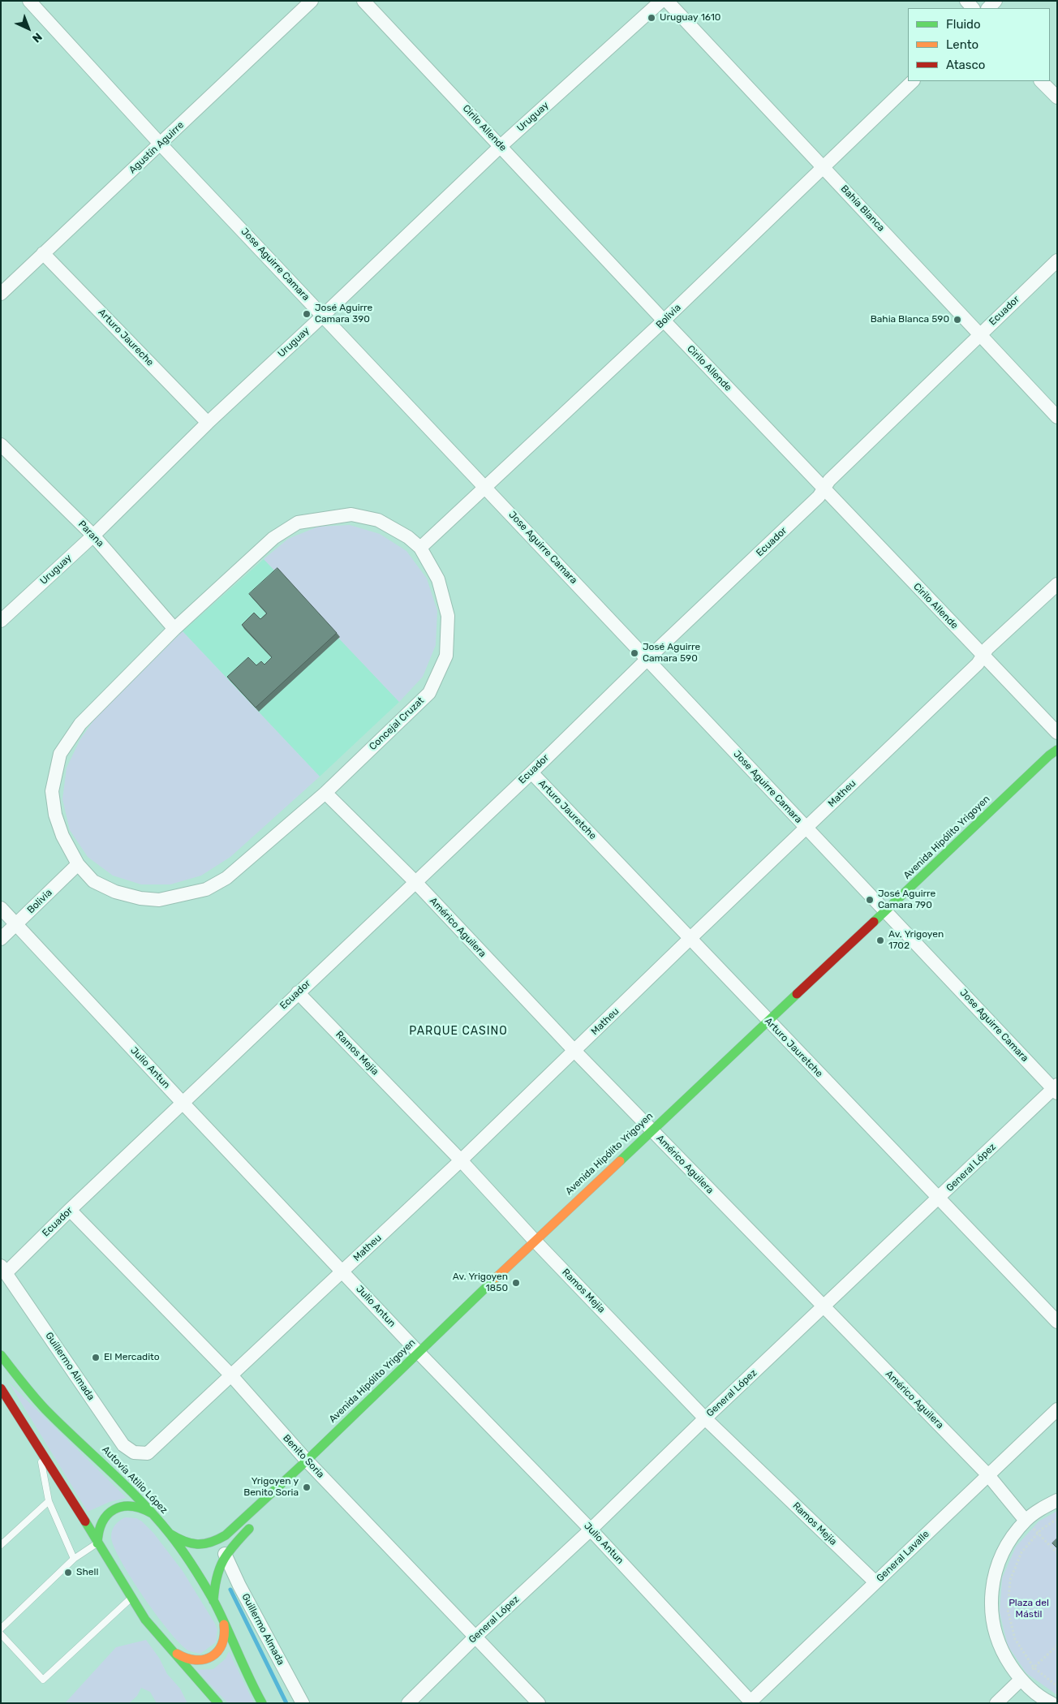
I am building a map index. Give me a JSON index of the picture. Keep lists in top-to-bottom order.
{
  "streets": {
    "main road": ["Avenida Hipólito Yrigoyen", "Autovía Atilio López"],
    "street": [
      "Uruguay",
      "Cirilo Allende",
      "Agustín Aguirre",
      "Bahia Blanca",
      "Jose Aguirre Camara",
      "Ecuador",
      "Bolivia",
      "Arturo Jaureche",
      "Parana",
      "Concejal Cruzat",
      "Matheu",
      "Arturo Jauretche",
      "Américo Aguilera",
      "Ramos Mejia",
      "Julio Antun",
      "General López",
      "Guillermo Almada",
      "Benito Soria",
      "General Lavalle"
    ]
  },
  "crossings": [
    ["Uruguay", "Cirilo Allende"],
    ["Uruguay", "Jose Aguirre Camara"],
    ["Uruguay", "Arturo Jaureche"],
    ["Uruguay", "Parana"],
    ["Cirilo Allende", "Ecuador"],
    ["Cirilo Allende", "Bolivia"],
    ["Cirilo Allende", "Matheu"],
    ["Agustín Aguirre", "Jose Aguirre Camara"],
    ["Agustín Aguirre", "Arturo Jaureche"],
    ["Bahia Blanca", "Ecuador"],
    ["Bahia Blanca", "Bolivia"],
    ["Jose Aguirre Camara", "Ecuador"],
    ["Jose Aguirre Camara", "Bolivia"],
    ["Jose Aguirre Camara", "Matheu"],
    ["Jose Aguirre Camara", "Avenida Hipólito Yrigoyen"],
    ["Jose Aguirre Camara", "General López"],
    ["Ecuador", "Arturo Jauretche"],
    ["Ecuador", "Américo Aguilera"],
    ["Ecuador", "Ramos Mejia"],
    ["Ecuador", "Julio Antun"],
    ["Ecuador", "Guillermo Almada"],
    ["Ecuador", "Benito Soria"],
    ["Bolivia", "Concejal Cruzat"],
    ["Bolivia", "Julio Antun"],
    ["Parana", "Concejal Cruzat"],
    ["Concejal Cruzat", "Américo Aguilera"],
    ["Matheu", "Arturo Jauretche"],
    ["Matheu", "Américo Aguilera"],
    ["Matheu", "Ramos Mejia"],
    ["Matheu", "Julio Antun"],
    ["Matheu", "Guillermo Almada"],
    ["Matheu", "Benito Soria"],
    ["Arturo Jauretche", "Avenida Hipólito Yrigoyen"],
    ["Arturo Jauretche", "General López"],
    ["Avenida Hipólito Yrigoyen", "Américo Aguilera"],
    ["Avenida Hipólito Yrigoyen", "Ramos Mejia"],
    ["Avenida Hipólito Yrigoyen", "Julio Antun"],
    ["Avenida Hipólito Yrigoyen", "Benito Soria"],
    ["Avenida Hipólito Yrigoyen", "Autovía Atilio López"],
    ["Américo Aguilera", "General López"],
    ["Américo Aguilera", "General Lavalle"],
    ["Ramos Mejia", "General López"],
    ["Ramos Mejia", "General Lavalle"],
    ["Julio Antun", "General López"],
    ["Julio Antun", "General Lavalle"],
    ["General López", "Benito Soria"]
  ],
  "districts": ["PARQUE CASINO"],
  "parks": ["Plaza del Mástil"],
  "places": [
    "Uruguay 1610",
    "José Aguirre Camara 390",
    "Bahia Blanca 590",
    "José Aguirre Camara 590",
    "José Aguirre Camara 790",
    "Av. Yrigoyen 1702",
    "Av. Yrigoyen 1850",
    "El Mercadito",
    "Yrigoyen y Benito Soria",
    "Shell"
  ],
  "legend": ["Fluido", "Lento", "Atasco"],
  "north": "bottom right"
}
